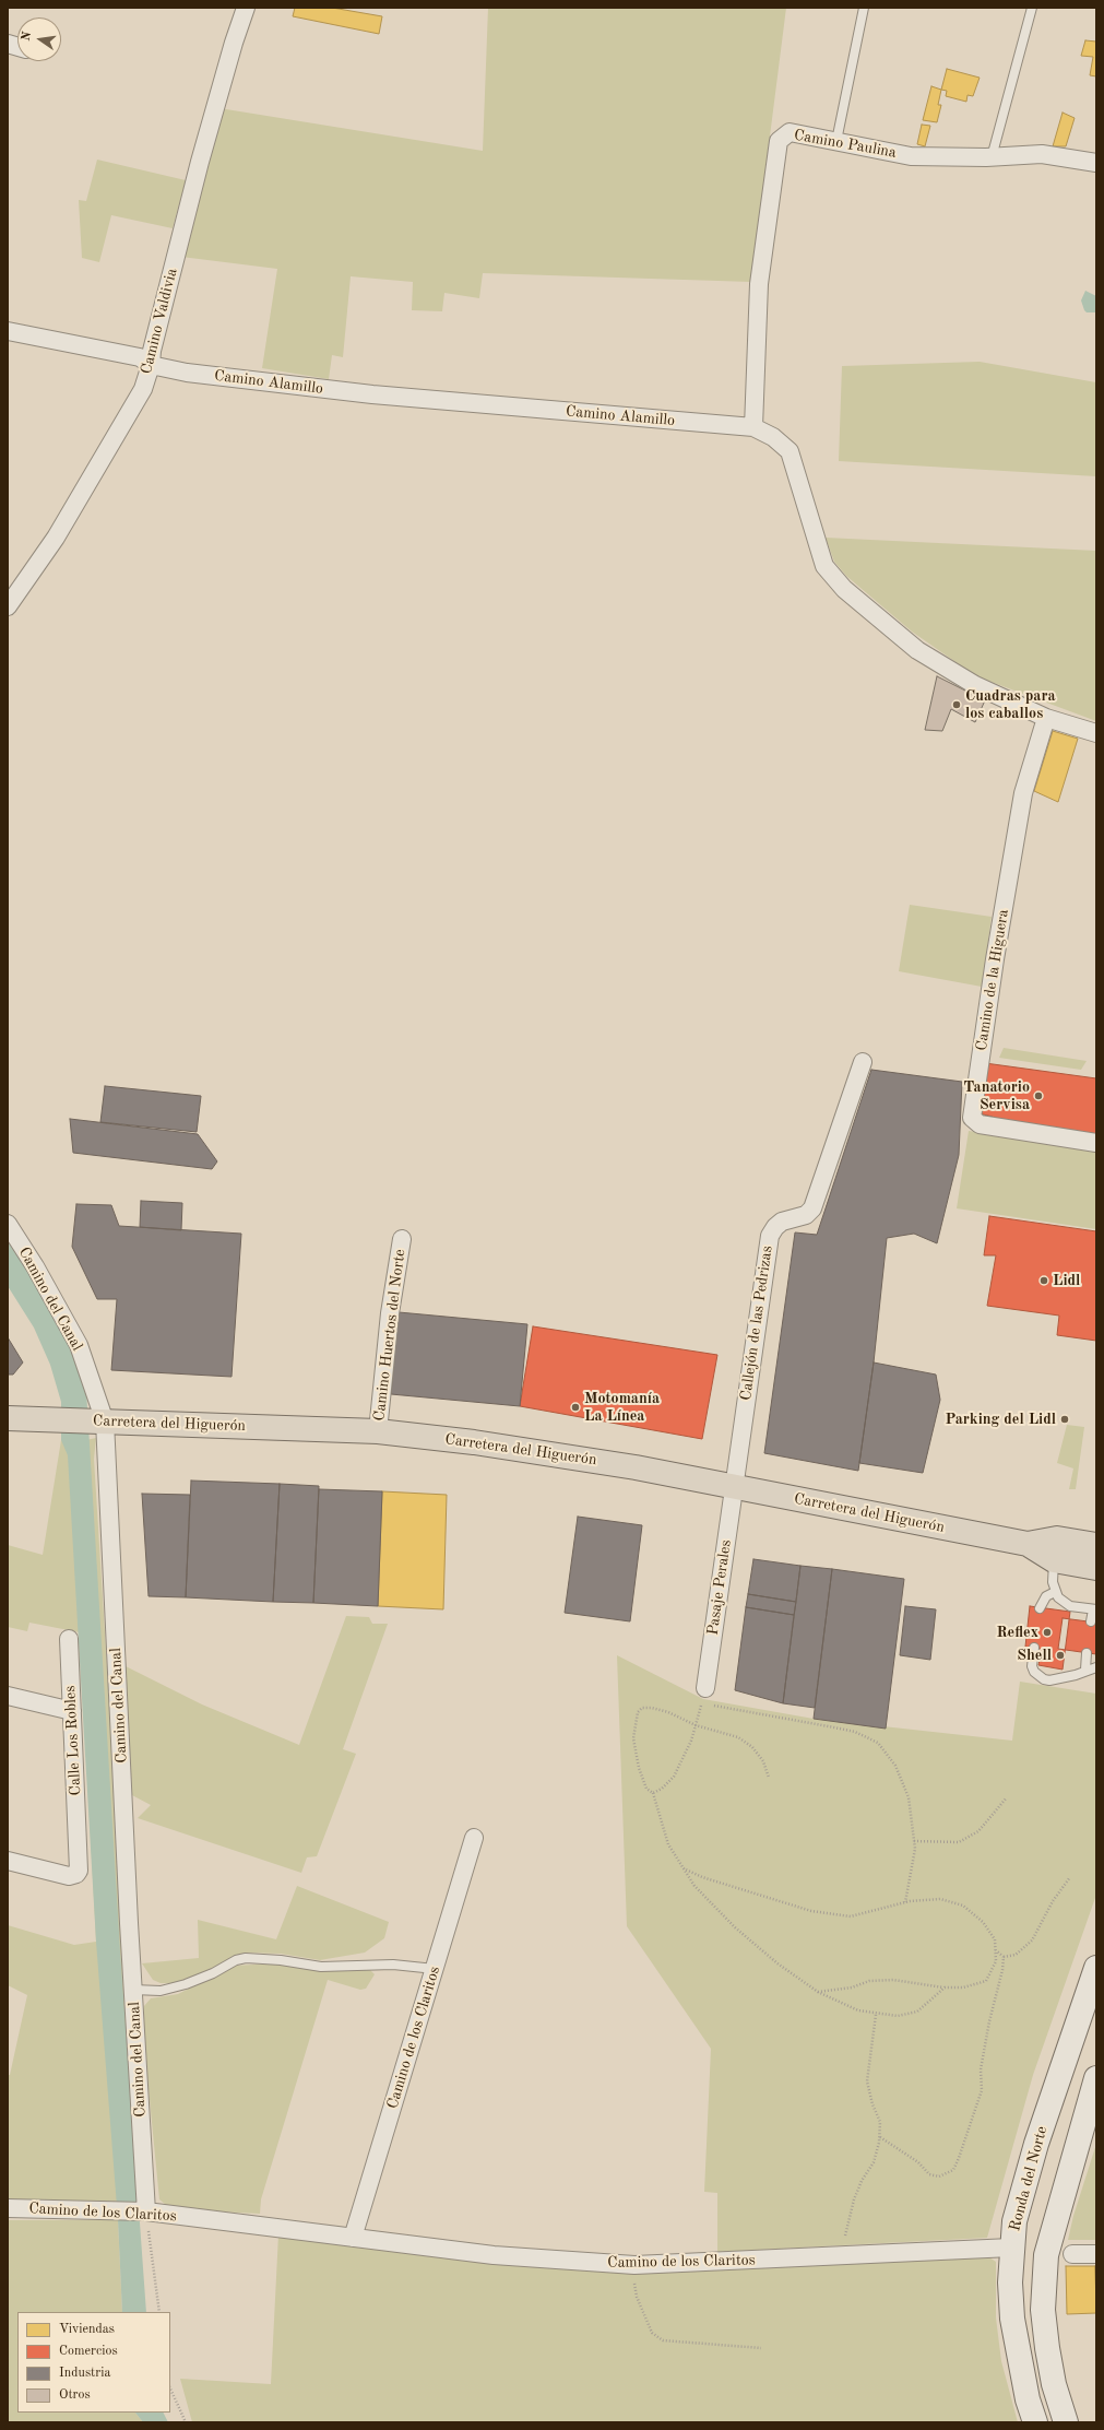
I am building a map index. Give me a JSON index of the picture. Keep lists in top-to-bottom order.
{
  "streets": {
    "main road": ["Carretera del Higuerón", "Ronda del Norte"],
    "street": [
      "Camino Paulina",
      "Camino Valdivia",
      "Camino Alamillo",
      "Camino de la Higuera",
      "Camino del Canal",
      "Callejón de las Pedrizas",
      "Camino Huertos del Norte",
      "Pasaje Perales",
      "Calle Los Robles",
      "Camino de los Claritos"
    ]
  },
  "crossings": [
    ["Camino Paulina", "Camino Alamillo"],
    ["Camino Valdivia", "Camino Alamillo"],
    ["Camino Alamillo", "Camino de la Higuera"],
    ["Camino del Canal", "Carretera del Higuerón"],
    ["Camino del Canal", "Camino de los Claritos"],
    ["Callejón de las Pedrizas", "Carretera del Higuerón"],
    ["Callejón de las Pedrizas", "Pasaje Perales"],
    ["Camino Huertos del Norte", "Carretera del Higuerón"],
    ["Carretera del Higuerón", "Pasaje Perales"],
    ["Camino de los Claritos", "Ronda del Norte"]
  ],
  "places": [
    "Cuadras para los caballos",
    "Tanatorio Servisa",
    "Lidl",
    "Motomanía La Línea",
    "Parking del Lidl",
    "Reflex",
    "Shell"
  ],
  "legend": [
    "Viviendas",
    "Comercios",
    "Industria",
    "Otros"
  ],
  "north": "left"
}
